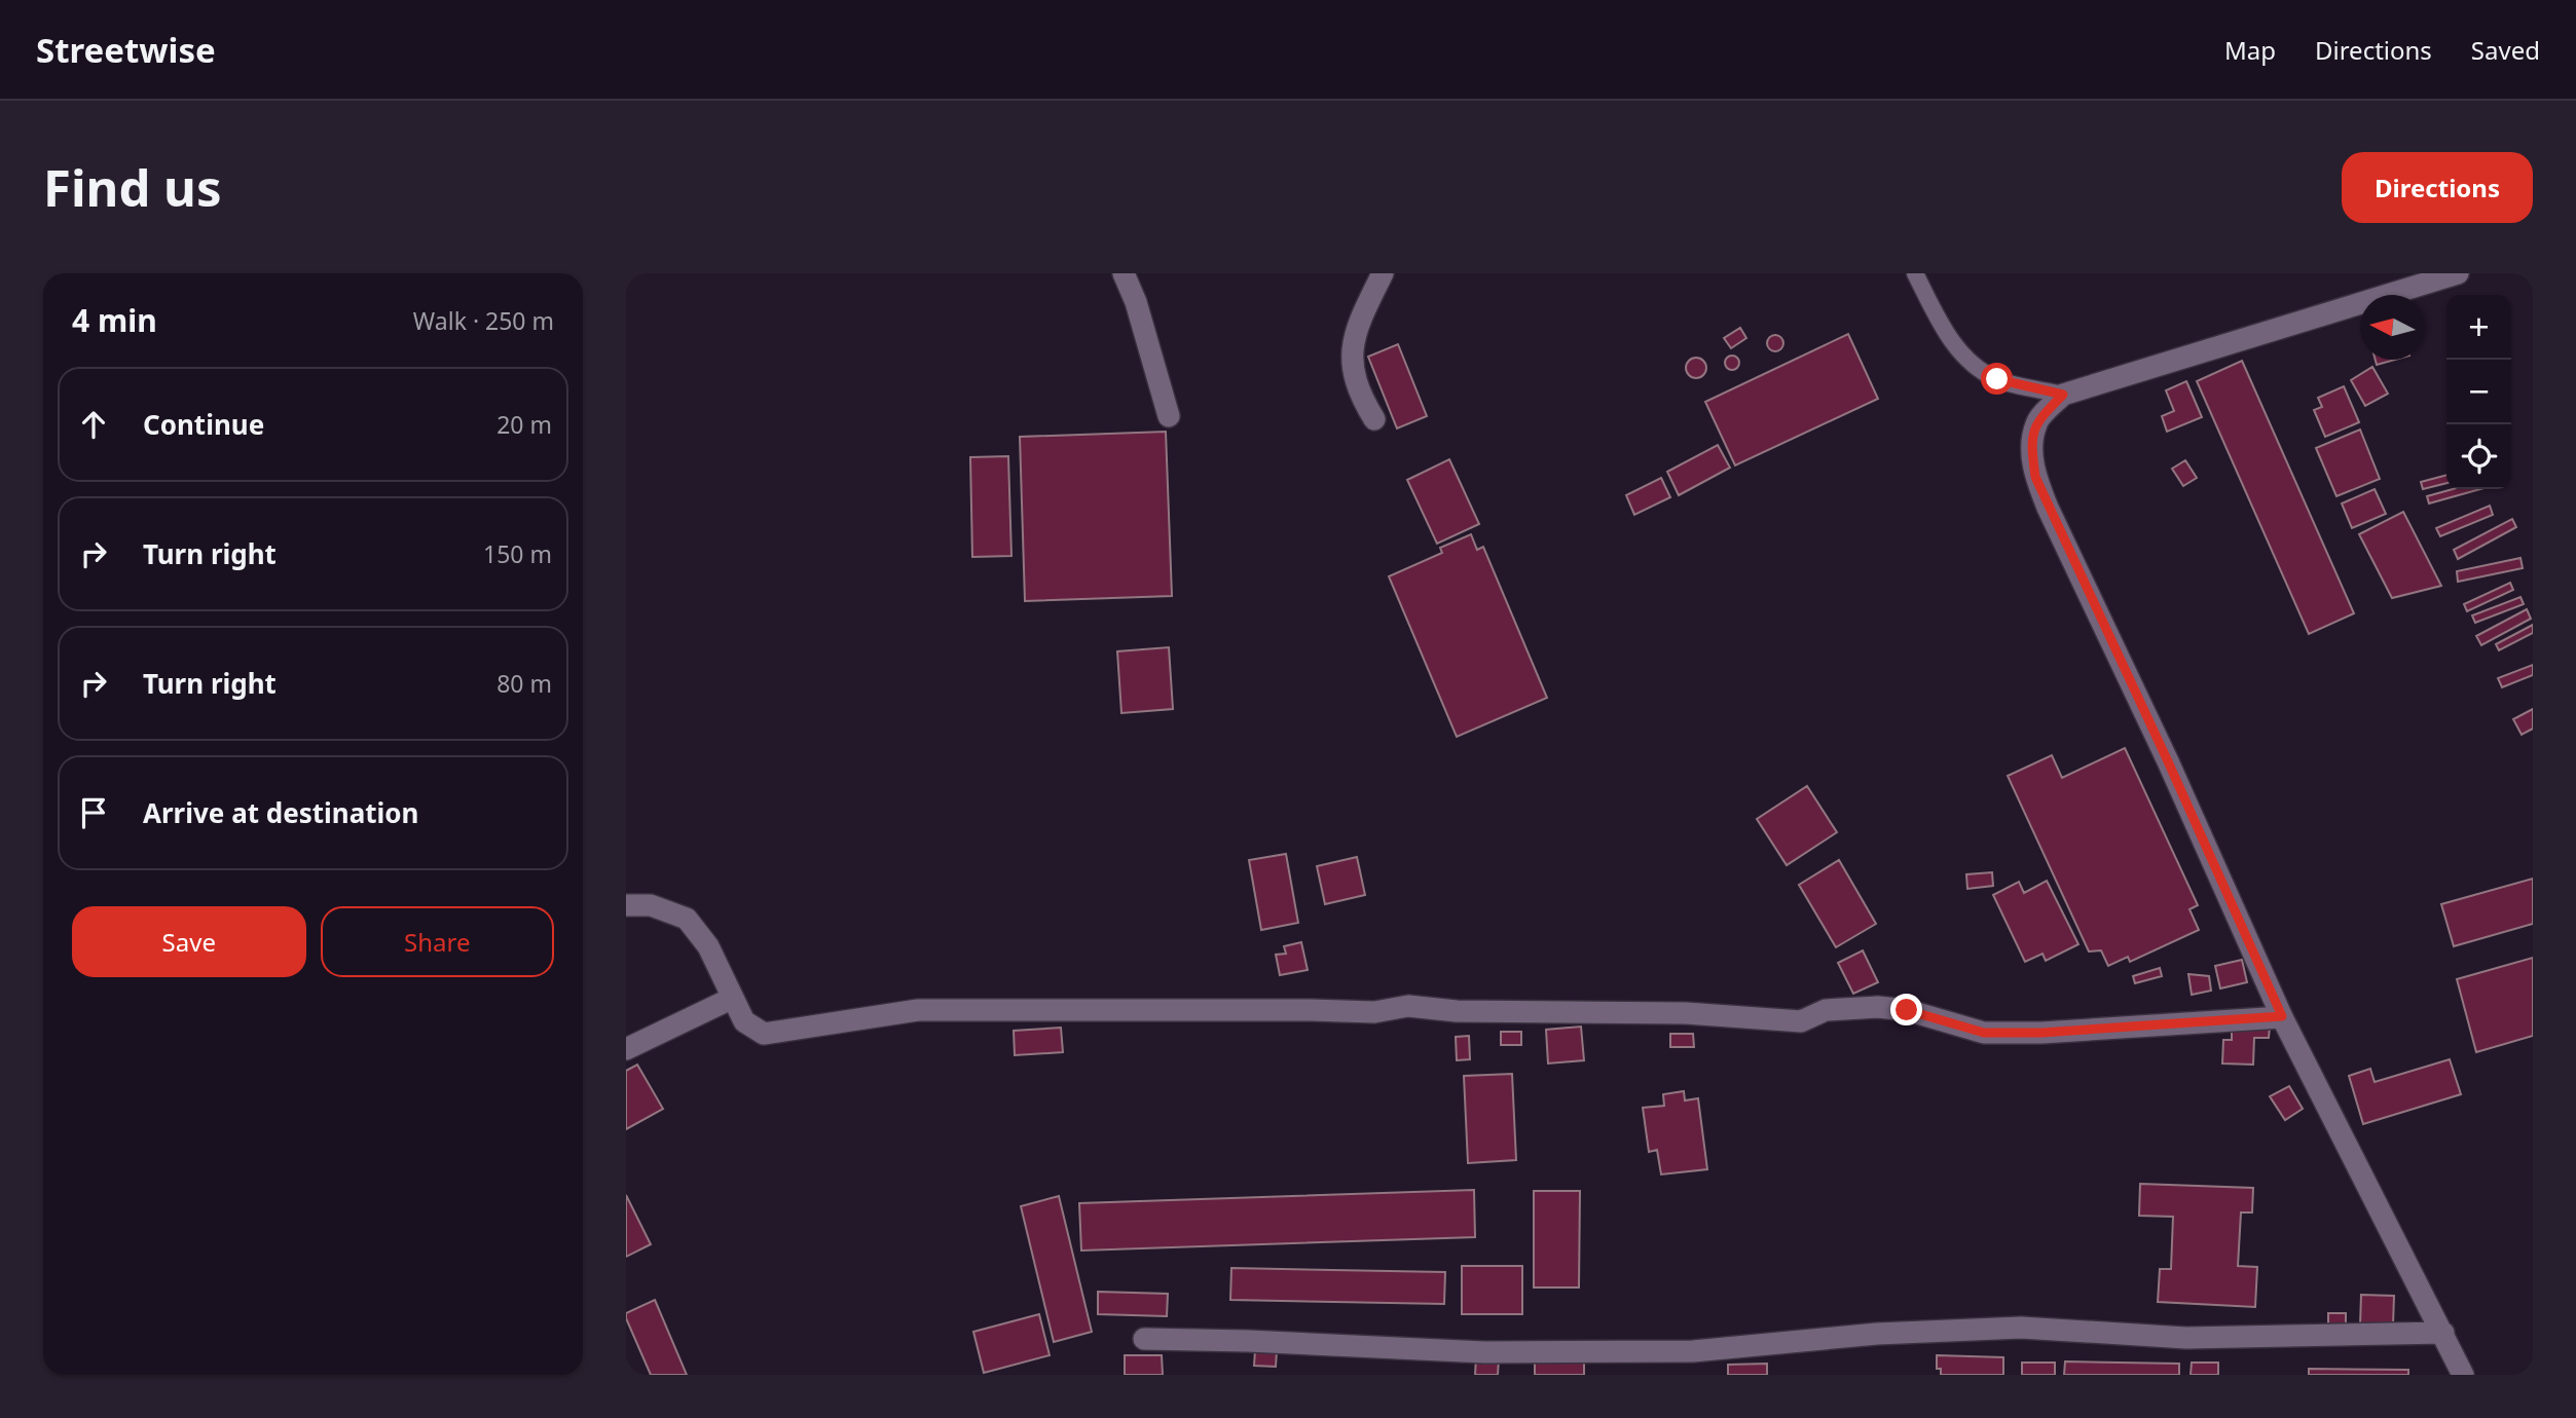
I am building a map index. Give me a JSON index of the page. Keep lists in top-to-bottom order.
{
  "north": "left",
  "page": {
    "header": "Streetwise",
    "nav": ["Map", "Directions", "Saved"],
    "buttons": [
      "Directions",
      ["Save", "Share"]
    ],
    "title": "Find us",
    "heading": ["4 min", "Walk · 250 m"],
    "map_buttons": ["+", "−"],
    "list": [
      ["Continue", "20 m"],
      ["Turn right", "150 m"],
      ["Turn right", "80 m"],
      "Arrive at destination"
    ]
  }
}
